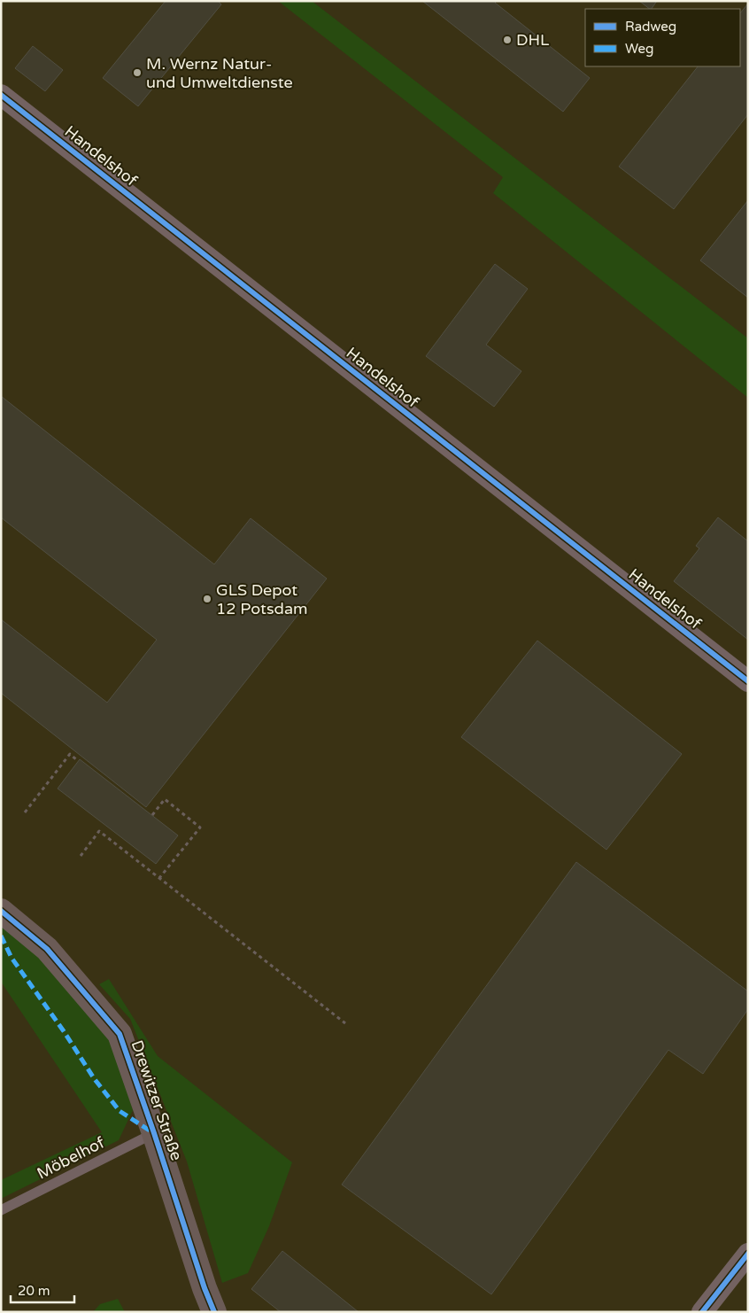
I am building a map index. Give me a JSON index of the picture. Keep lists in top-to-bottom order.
{
  "streets": {
    "street": ["Handelshof", "Drewitzer Straße"],
    "lane": ["Möbelhof"]
  },
  "crossings": [
    ["Drewitzer Straße", "Möbelhof"]
  ],
  "places": ["DHL", "M. Wernz Natur- und Umweltdienste", "GLS Depot 12 Potsdam"],
  "legend": ["Radweg", "Weg"],
  "scale_bar": "20 m"
}
